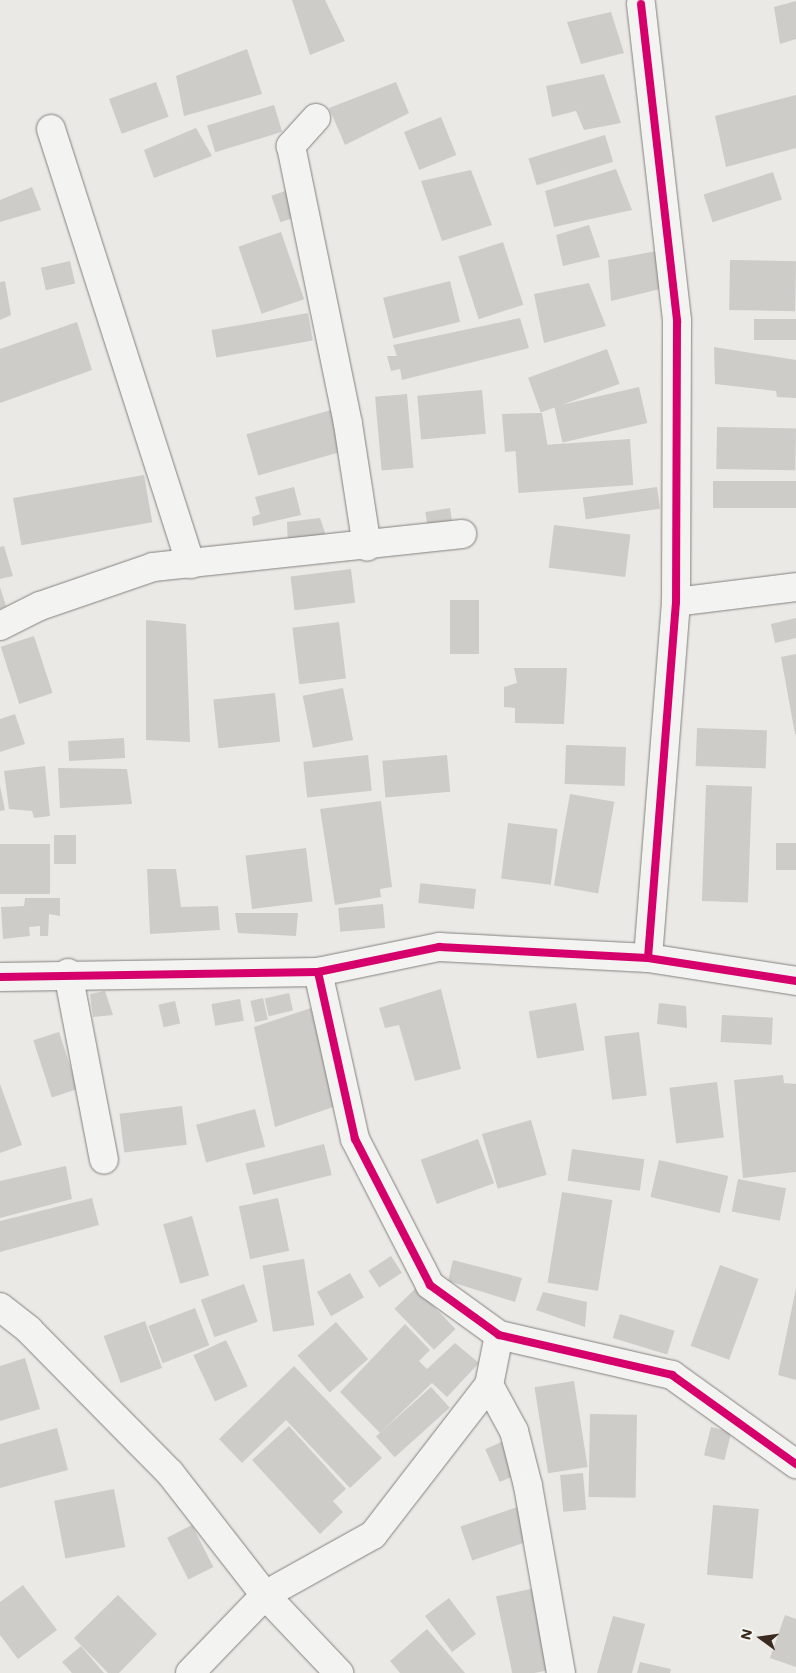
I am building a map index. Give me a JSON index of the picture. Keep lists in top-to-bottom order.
{
  "north": "left"
}
